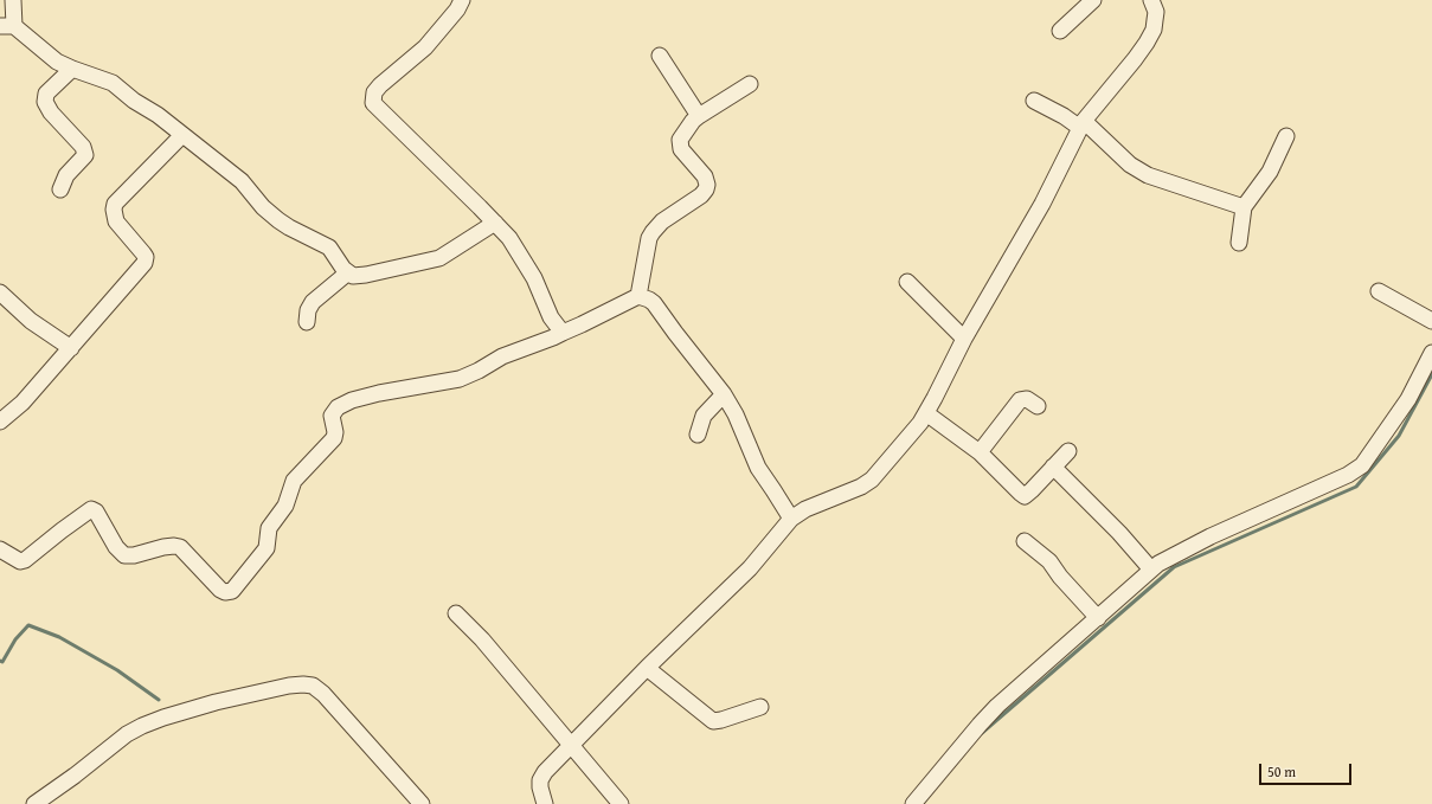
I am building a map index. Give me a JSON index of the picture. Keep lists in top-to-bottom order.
{
  "scale_bar": "50 m"
}
